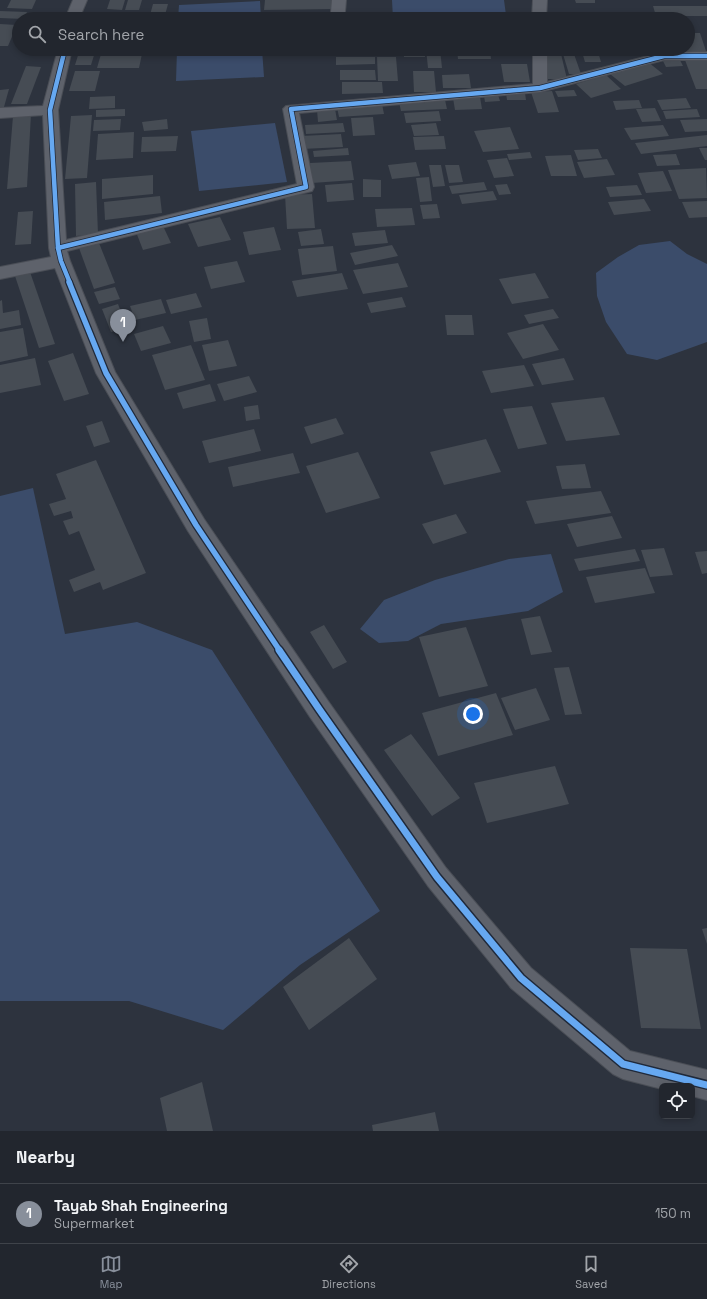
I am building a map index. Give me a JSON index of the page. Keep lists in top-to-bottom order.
{
  "page": {
    "search": "Search here",
    "pins": "1",
    "heading": "Nearby",
    "list": [
      {
        "mark": "1",
        "name": "Tayab Shah Engineering",
        "note": "Supermarket",
        "value": "150 m"
      }
    ],
    "nav": ["Map", "Directions", "Saved"]
  }
}
